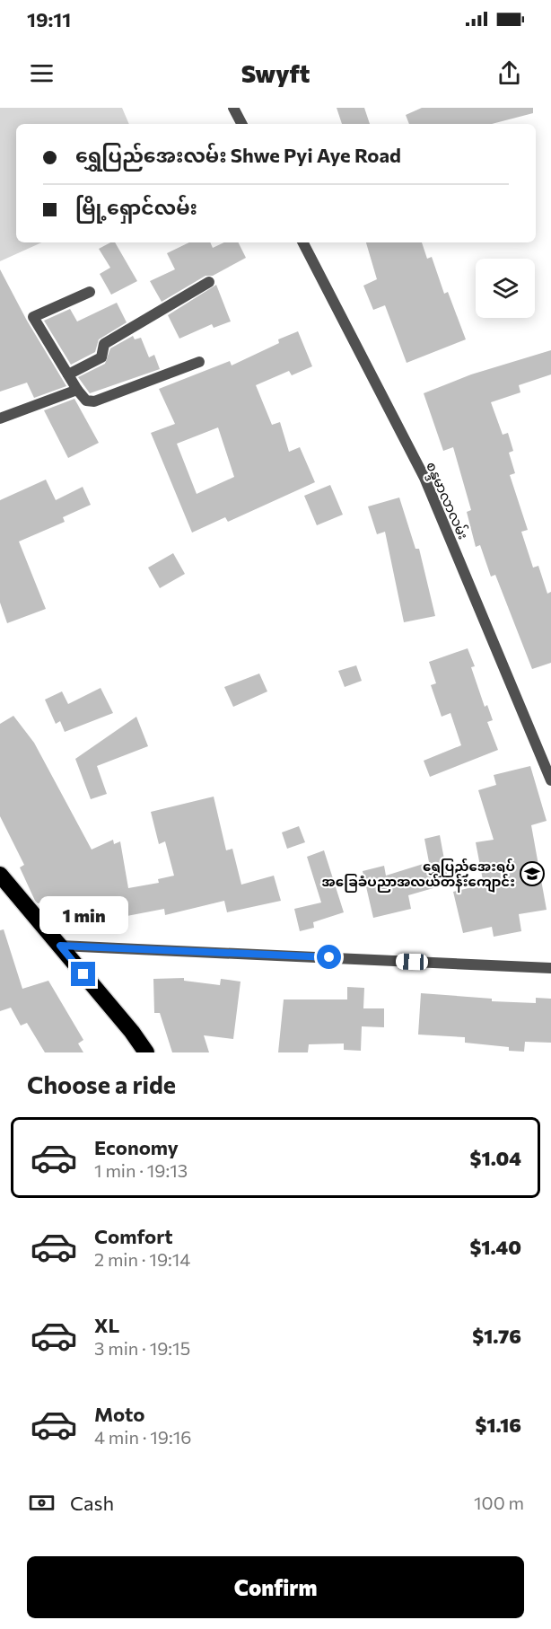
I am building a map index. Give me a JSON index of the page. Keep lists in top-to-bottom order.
{
  "streets": {
    "street": ["စန္ဒမာလာလမ်း"]
  },
  "places": {
    "school or university": ["ရွှေပြည်အေးရပ် အခြေခံပညာအလယ်တန်းကျောင်း"]
  },
  "page": {
    "status": "19:11",
    "header": "Swyft",
    "banner": ["ရွှေပြည်အေးလမ်း Shwe Pyi Aye Road", "မြို့ရှောင်လမ်း"],
    "bubble": "1 min",
    "heading": "Choose a ride",
    "list": [
      {
        "name": "Economy",
        "note": "1 min · 19:13",
        "value": "$1.04"
      },
      {
        "name": "Comfort",
        "note": "2 min · 19:14",
        "value": "$1.40"
      },
      {
        "name": "XL",
        "note": "3 min · 19:15",
        "value": "$1.76"
      },
      {
        "name": "Moto",
        "note": "4 min · 19:16",
        "value": "$1.16"
      }
    ],
    "pay": ["Cash", "100 m"],
    "buttons": "Confirm"
  }
}
